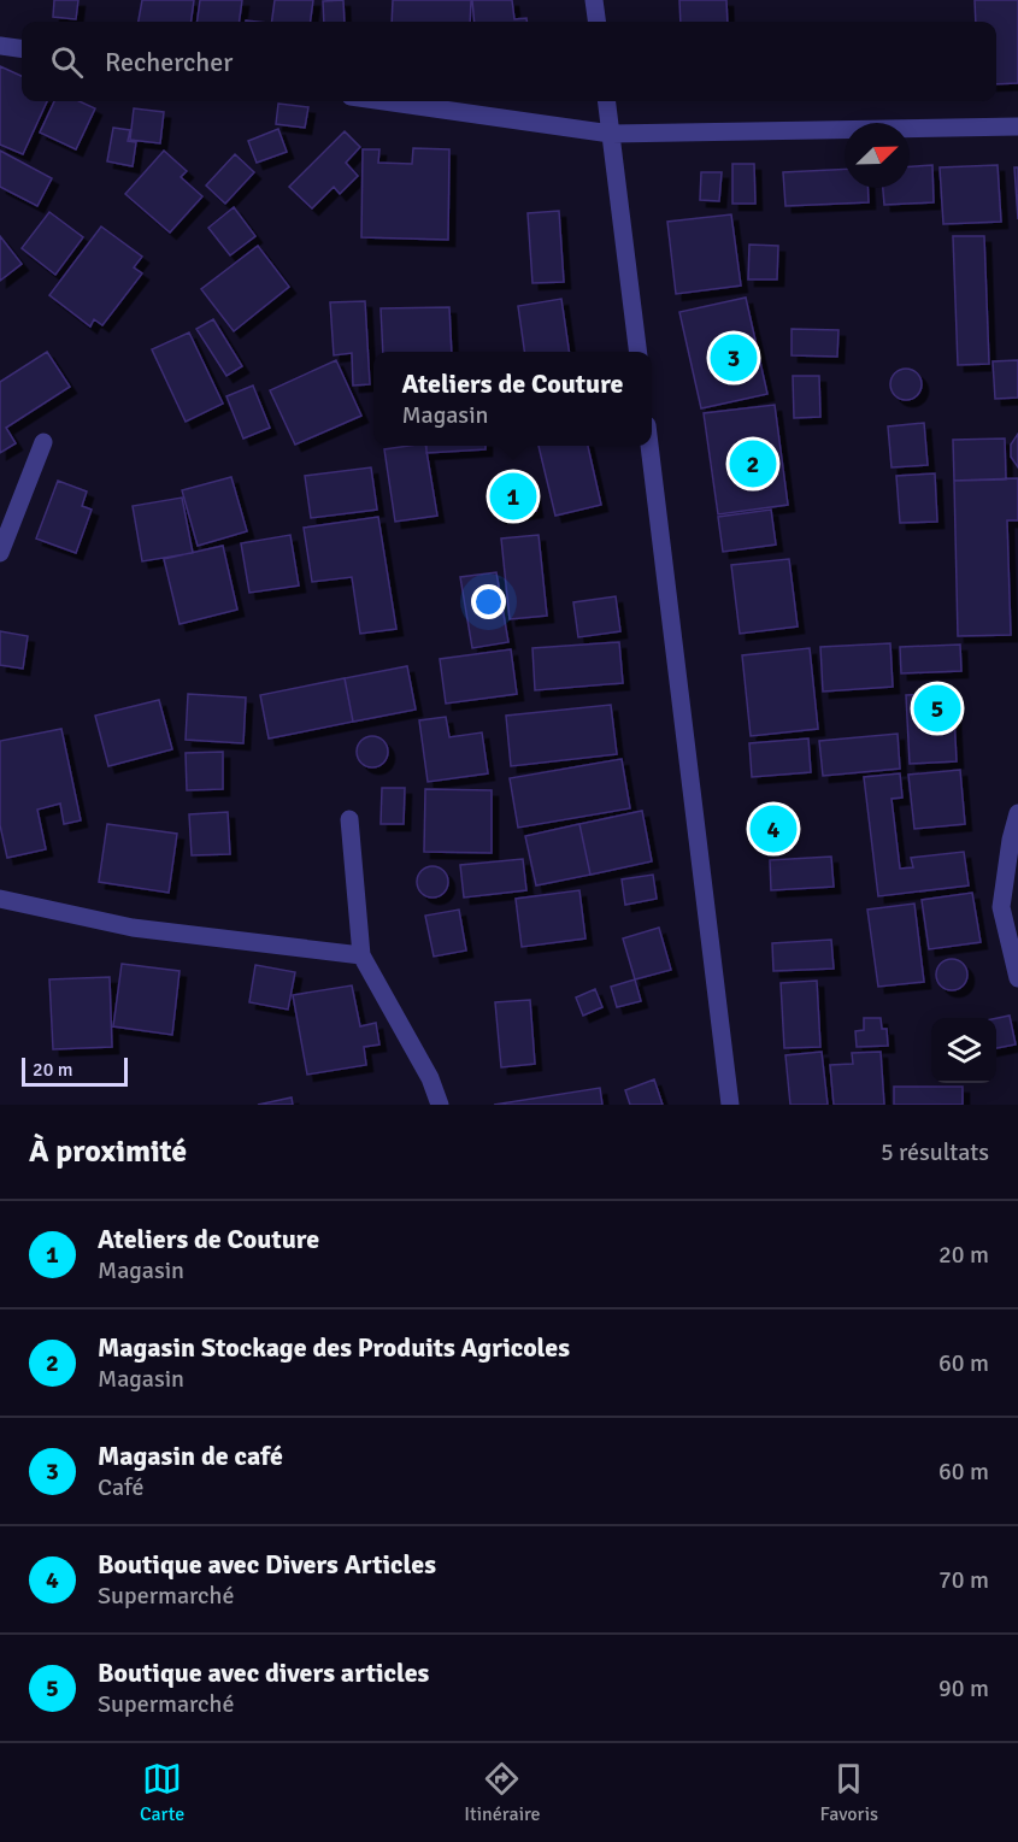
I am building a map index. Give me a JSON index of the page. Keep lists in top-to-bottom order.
{
  "scale_bar": "20 m",
  "north": "top right",
  "page": {
    "search": "Rechercher",
    "pins": [
      "3",
      "2",
      "1",
      "5",
      "4"
    ],
    "popup": ["Ateliers de Couture", "Magasin"],
    "scale": "20 m",
    "heading": ["À proximité", "5 résultats"],
    "list": [
      {
        "mark": "1",
        "name": "Ateliers de Couture",
        "note": "Magasin",
        "value": "20 m"
      },
      {
        "mark": "2",
        "name": "Magasin Stockage des Produits Agricoles",
        "note": "Magasin",
        "value": "60 m"
      },
      {
        "mark": "3",
        "name": "Magasin de café",
        "note": "Café",
        "value": "60 m"
      },
      {
        "mark": "4",
        "name": "Boutique avec Divers Articles",
        "note": "Supermarché",
        "value": "70 m"
      },
      {
        "mark": "5",
        "name": "Boutique avec divers articles",
        "note": "Supermarché",
        "value": "90 m"
      }
    ],
    "nav": ["Carte", "Itinéraire", "Favoris"]
  }
}
